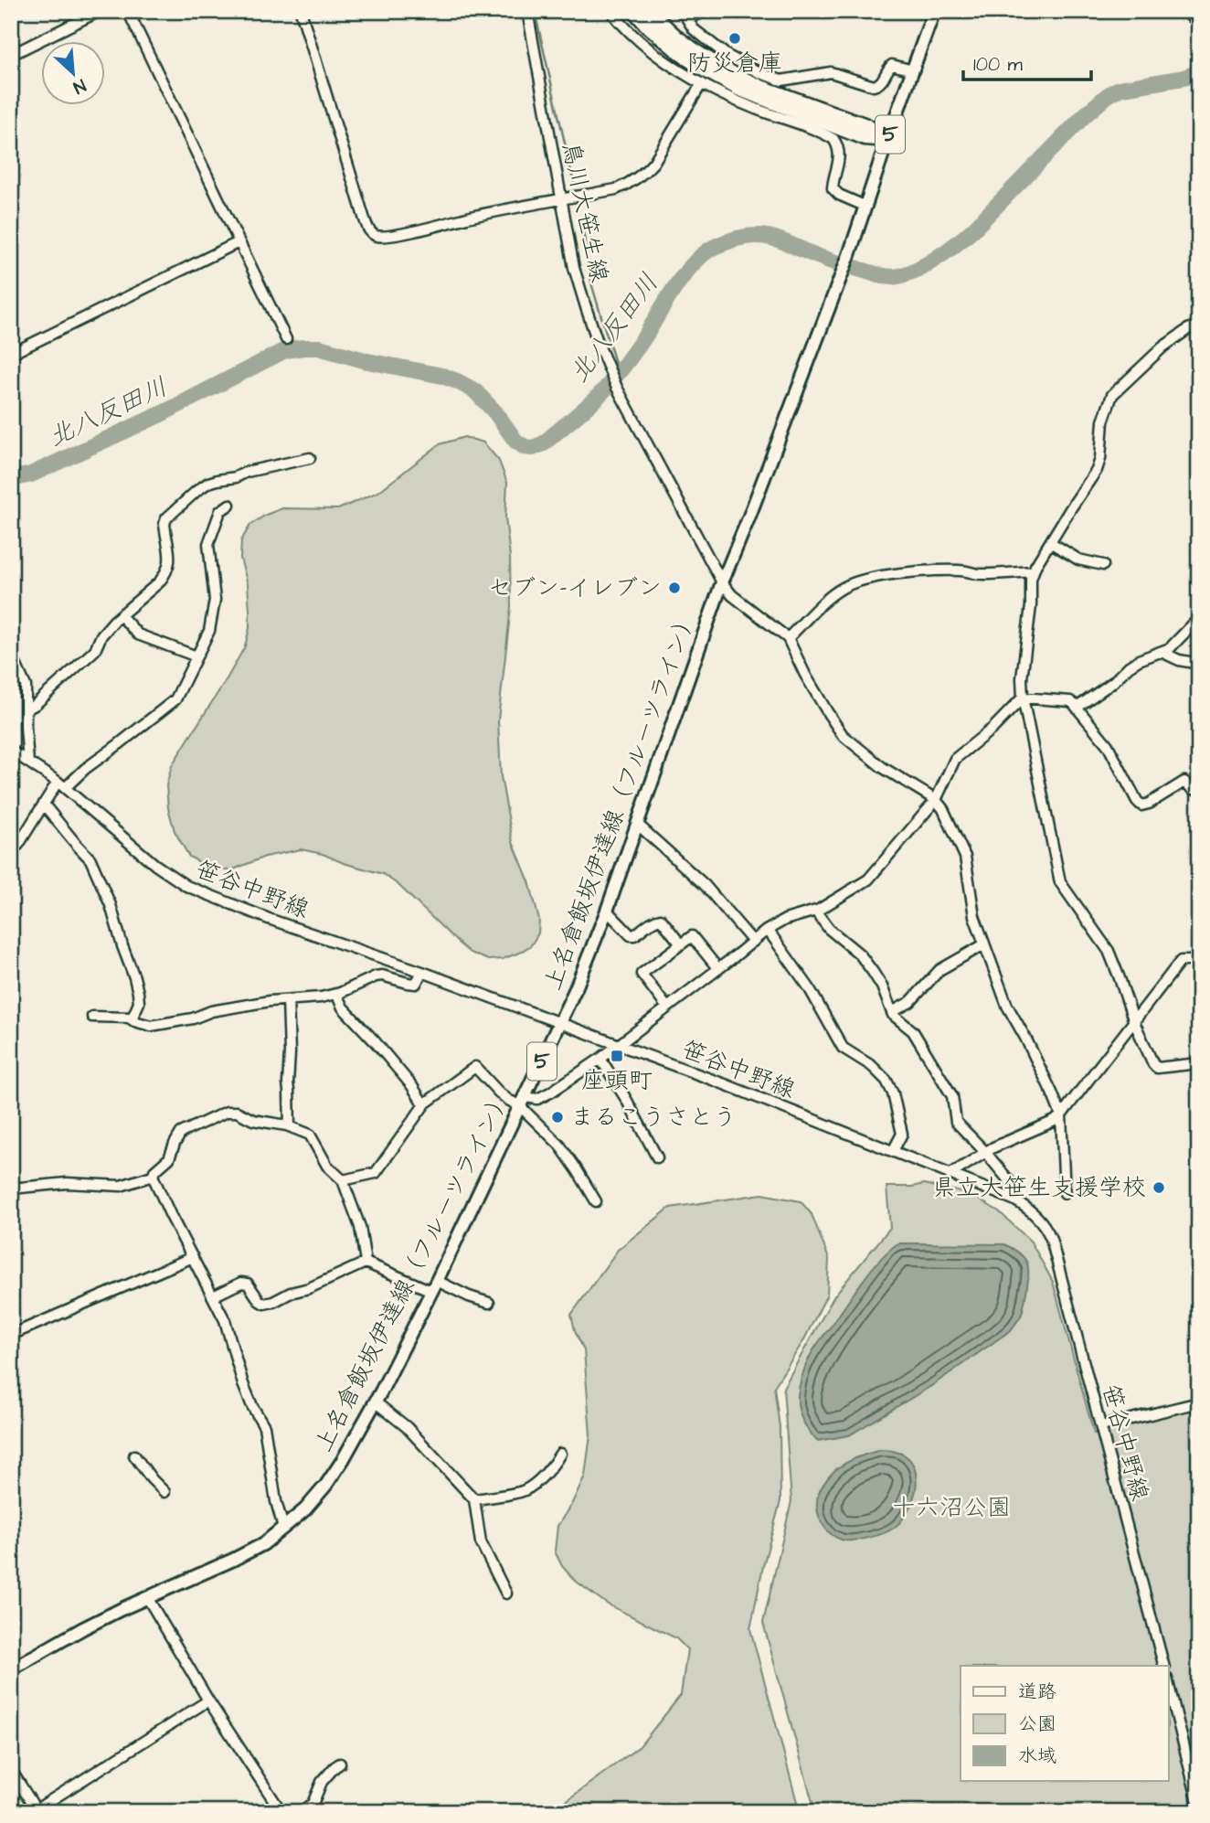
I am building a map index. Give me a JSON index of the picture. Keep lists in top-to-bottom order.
{
  "streets": {
    "main road": ["5", "上名倉飯坂伊達線（フルーツライン）"],
    "street": ["鳥川大笹生線", "笹谷中野線"]
  },
  "crossings": [
    ["鳥川大笹生線", "上名倉飯坂伊達線（フルーツライン）"],
    ["上名倉飯坂伊達線（フルーツライン）", "笹谷中野線"]
  ],
  "water": ["北八反田川"],
  "parks": ["十六沼公園"],
  "places": {
    "other": [
      "防災倉庫",
      "セブン-イレブン",
      "まるこうさとう",
      "県立大笹生支援学校"
    ],
    "transit": ["座頭町"]
  },
  "legend": ["道路", "公園", "水域"],
  "scale_bar": "100 m",
  "north": "bottom right"
}
